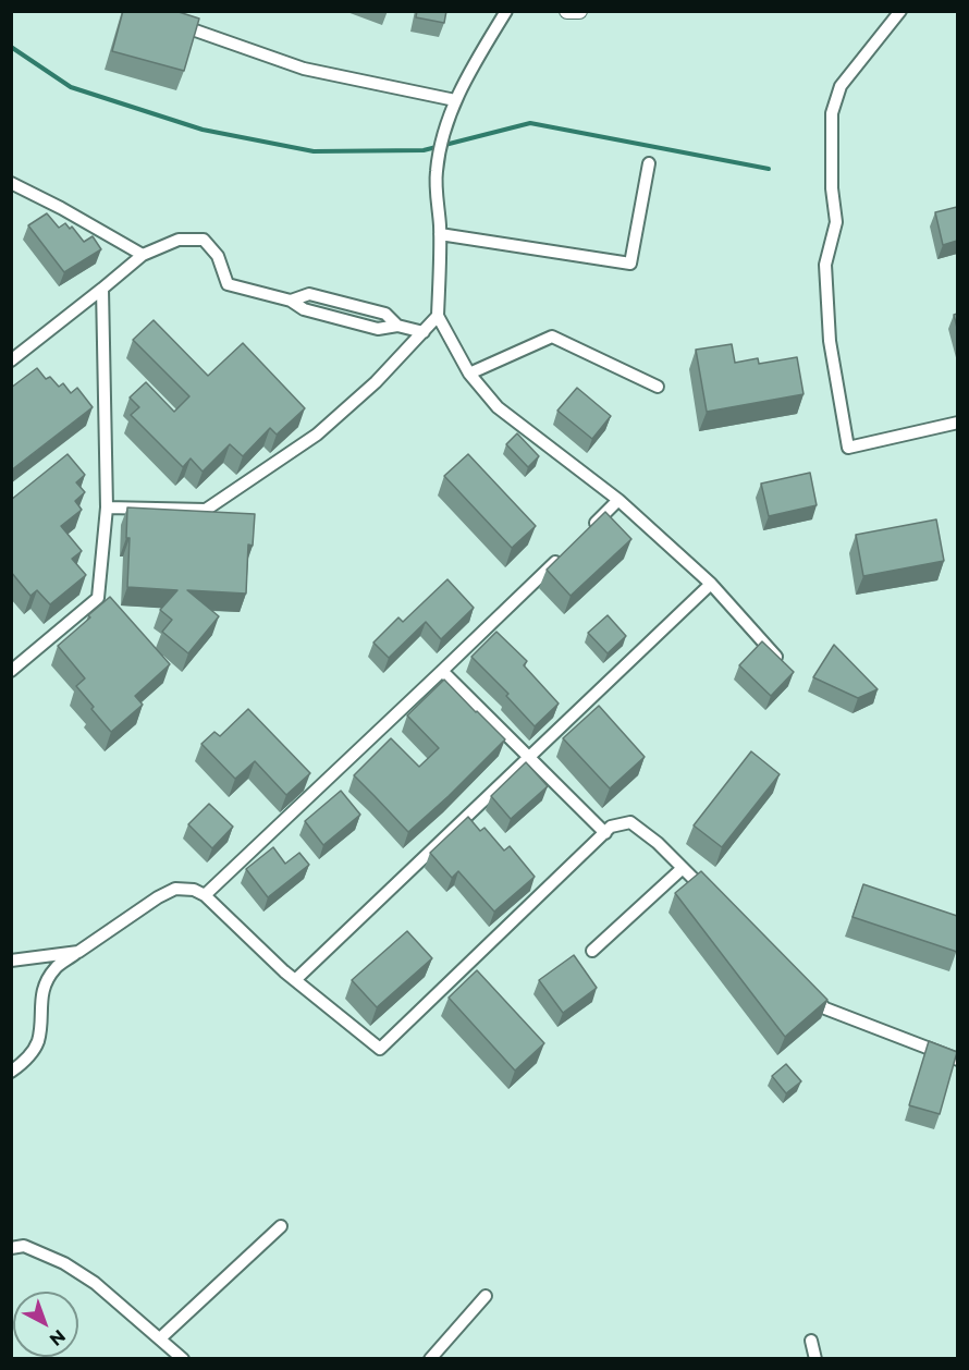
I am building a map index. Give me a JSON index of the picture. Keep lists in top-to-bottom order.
{
  "north": "bottom right"
}
